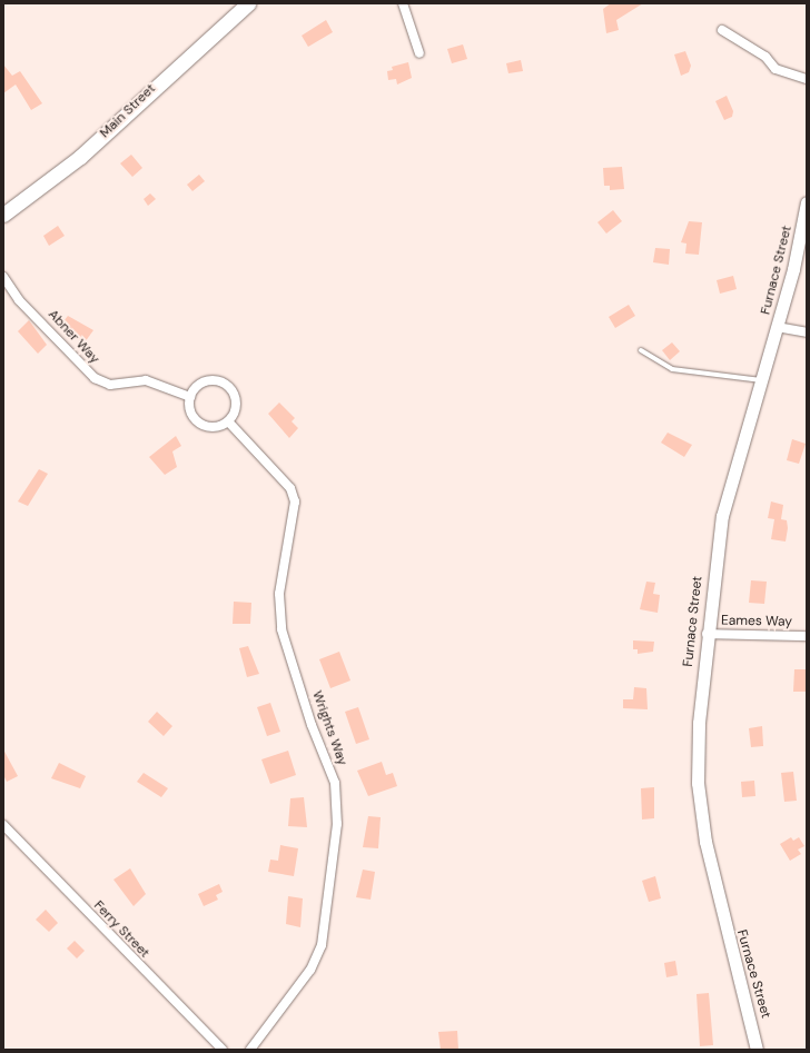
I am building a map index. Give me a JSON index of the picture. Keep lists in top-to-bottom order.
{
  "streets": {
    "main road": ["Main Street", "Furnace Street"],
    "street": [
      "Abner Way",
      "Eames Way",
      "Wrights Way",
      "Ferry Street"
    ]
  },
  "crossings": [
    ["Furnace Street", "Eames Way"],
    ["Abner Way", "Wrights Way"]
  ]
}
